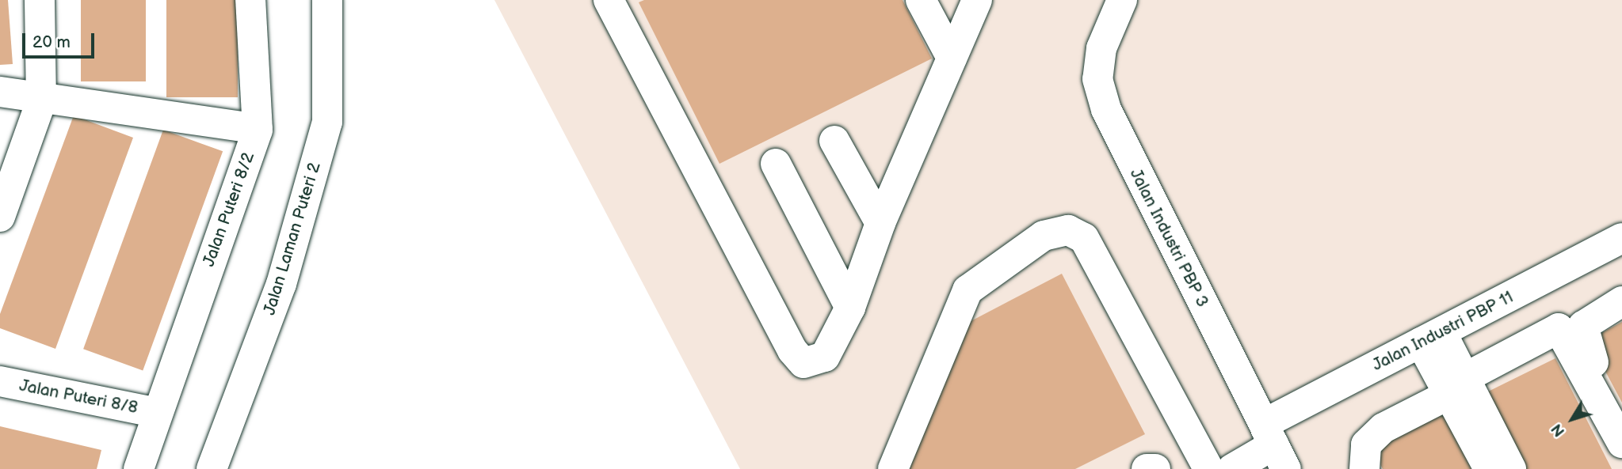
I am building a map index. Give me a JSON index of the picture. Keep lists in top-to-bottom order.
{
  "streets": {
    "street": [
      "Jalan Puteri 8/2",
      "Jalan Industri PBP 3",
      "Jalan Laman Puteri 2",
      "Jalan Industri PBP 11",
      "Jalan Puteri 8/8"
    ]
  },
  "crossings": [
    ["Jalan Puteri 8/2", "Jalan Puteri 8/8"],
    ["Jalan Industri PBP 3", "Jalan Industri PBP 11"]
  ],
  "scale_bar": "20 m",
  "north": "bottom left"
}
